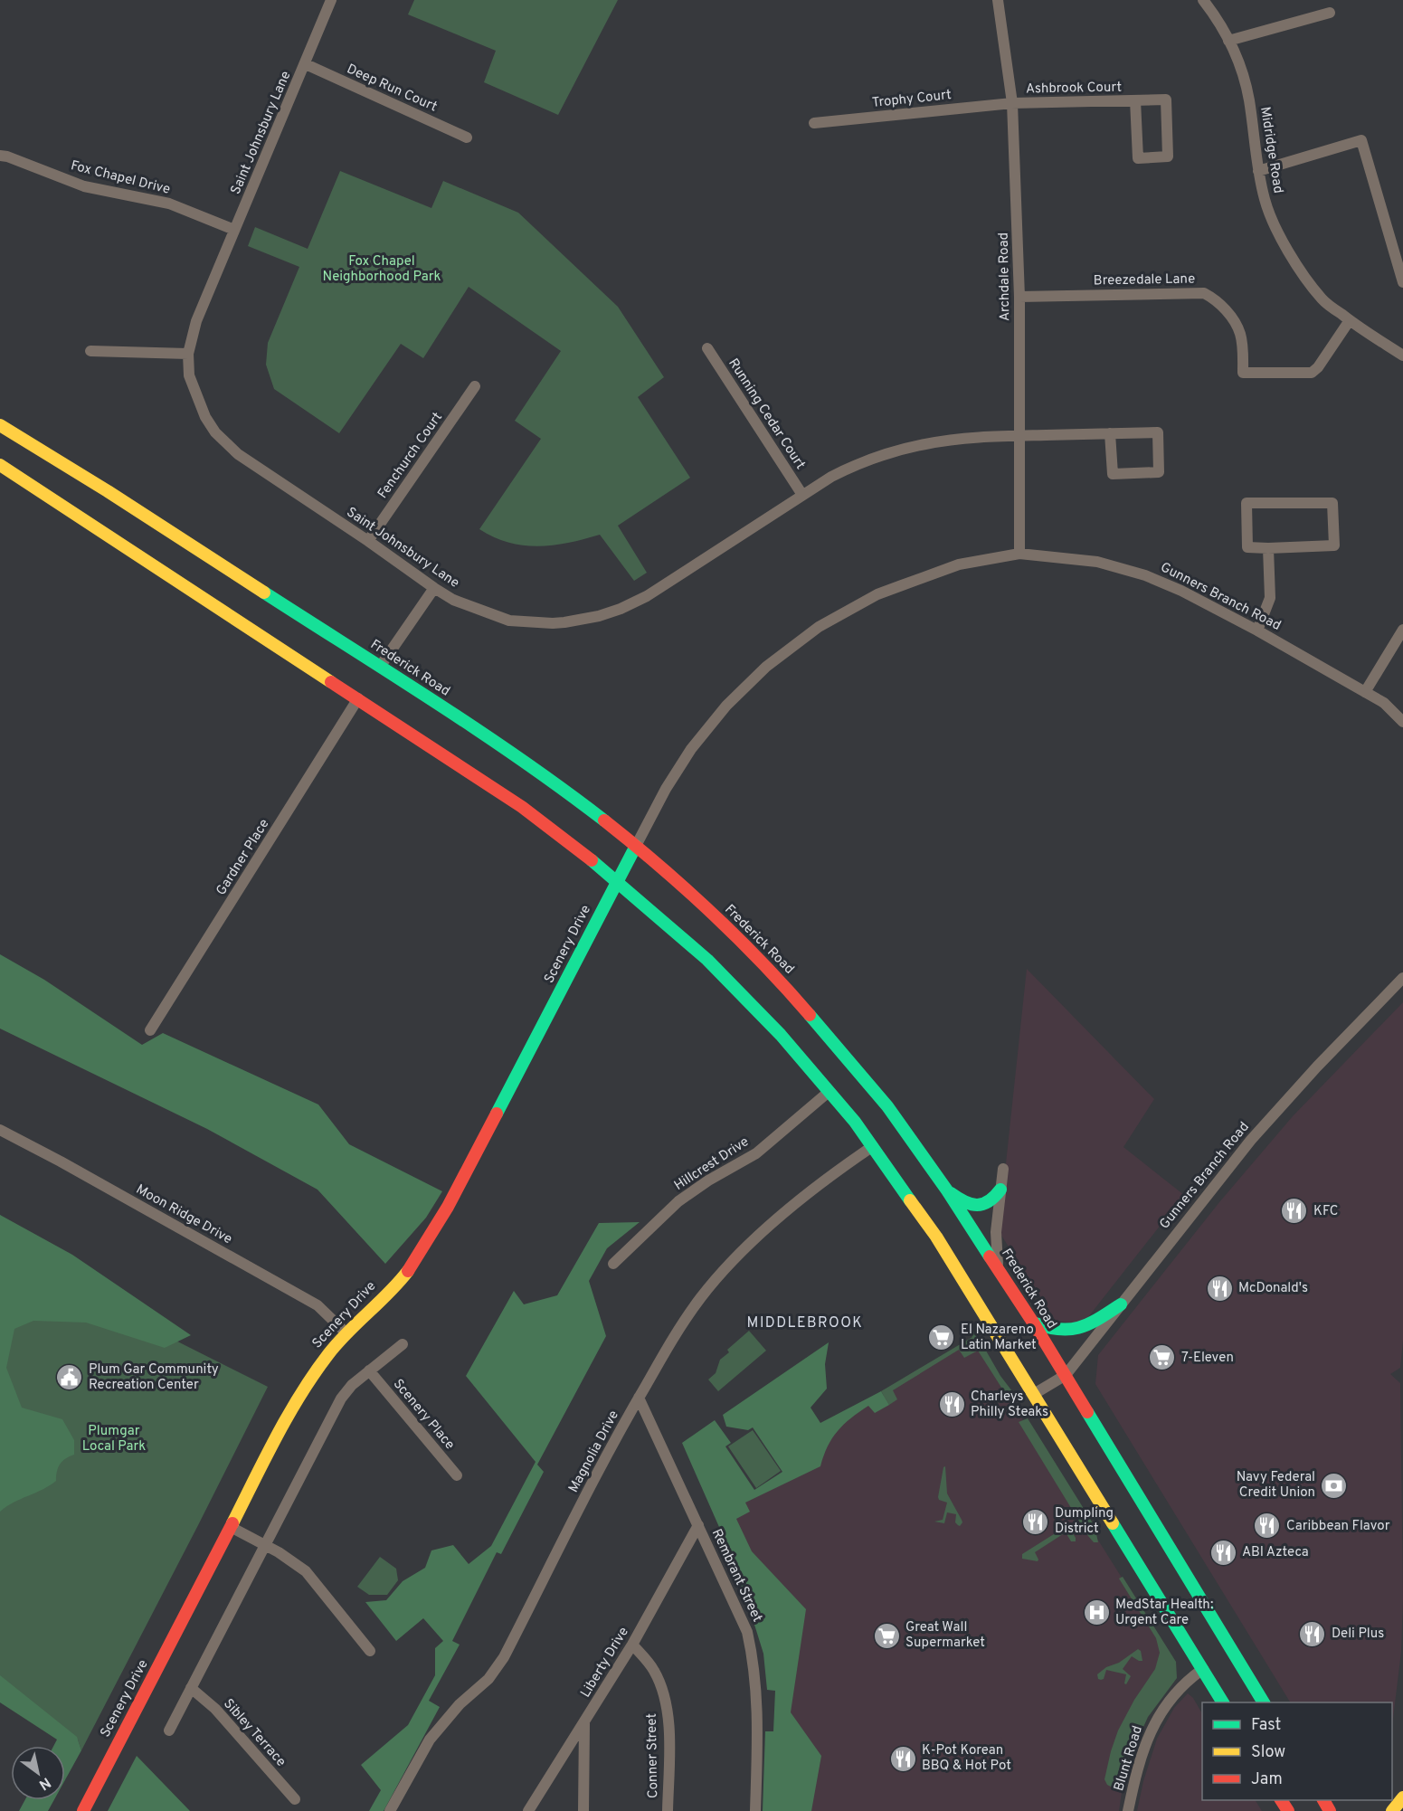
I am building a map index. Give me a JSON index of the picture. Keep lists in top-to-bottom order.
{
  "streets": {
    "main road": ["Frederick Road", "Scenery Drive"],
    "street": [
      "Deep Run Court",
      "Ashbrook Court",
      "Trophy Court",
      "Saint Johnsbury Lane",
      "Midridge Road",
      "Fox Chapel Drive",
      "Archdale Road",
      "Breezedale Lane",
      "Running Cedar Court",
      "Fenchurch Court",
      "Gunners Branch Road",
      "Gardner Place",
      "Hillcrest Drive",
      "Moon Ridge Drive",
      "Scenery Place",
      "Magnolia Drive",
      "Rembrant Street",
      "Liberty Drive",
      "Sibley Terrace",
      "Conner Street",
      "Blunt Road"
    ]
  },
  "crossings": [
    ["Deep Run Court", "Saint Johnsbury Lane"],
    ["Ashbrook Court", "Trophy Court"],
    ["Ashbrook Court", "Archdale Road"],
    ["Trophy Court", "Archdale Road"],
    ["Saint Johnsbury Lane", "Fox Chapel Drive"],
    ["Saint Johnsbury Lane", "Archdale Road"],
    ["Saint Johnsbury Lane", "Running Cedar Court"],
    ["Saint Johnsbury Lane", "Fenchurch Court"],
    ["Midridge Road", "Breezedale Lane"],
    ["Archdale Road", "Breezedale Lane"],
    ["Archdale Road", "Gunners Branch Road"],
    ["Gunners Branch Road", "Frederick Road"],
    ["Gunners Branch Road", "Scenery Drive"],
    ["Frederick Road", "Scenery Drive"],
    ["Scenery Drive", "Moon Ridge Drive"],
    ["Magnolia Drive", "Rembrant Street"],
    ["Rembrant Street", "Liberty Drive"],
    ["Liberty Drive", "Conner Street"]
  ],
  "districts": ["MIDDLEBROOK"],
  "parks": ["Fox Chapel Neighborhood Park", "Plumgar Local Park"],
  "places": {
    "restaurant": [
      "KFC",
      "McDonald's",
      "Charleys Philly Steaks",
      "Dumpling District",
      "Caribbean Flavor",
      "ABI Azteca",
      "Deli Plus",
      "K-Pot Korean BBQ & Hot Pot"
    ],
    "supermarket": ["El Nazareno Latin Market", "7-Eleven", "Great Wall Supermarket"],
    "public building": ["Plum Gar Community Recreation Center"],
    "bank": ["Navy Federal Credit Union"],
    "hospital": ["MedStar Health: Urgent Care"]
  },
  "legend": ["Fast", "Slow", "Jam"],
  "north": "bottom right"
}
